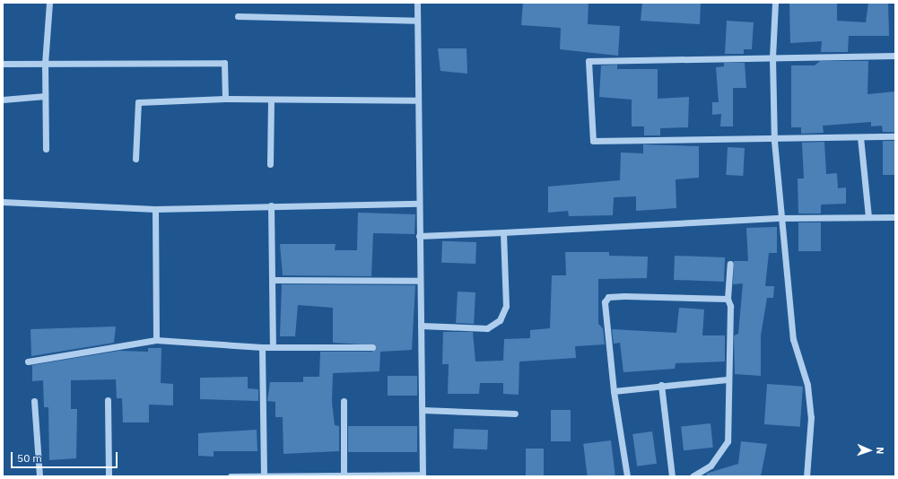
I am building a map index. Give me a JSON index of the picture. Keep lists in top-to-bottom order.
{
  "scale_bar": "50 m",
  "north": "right"
}
